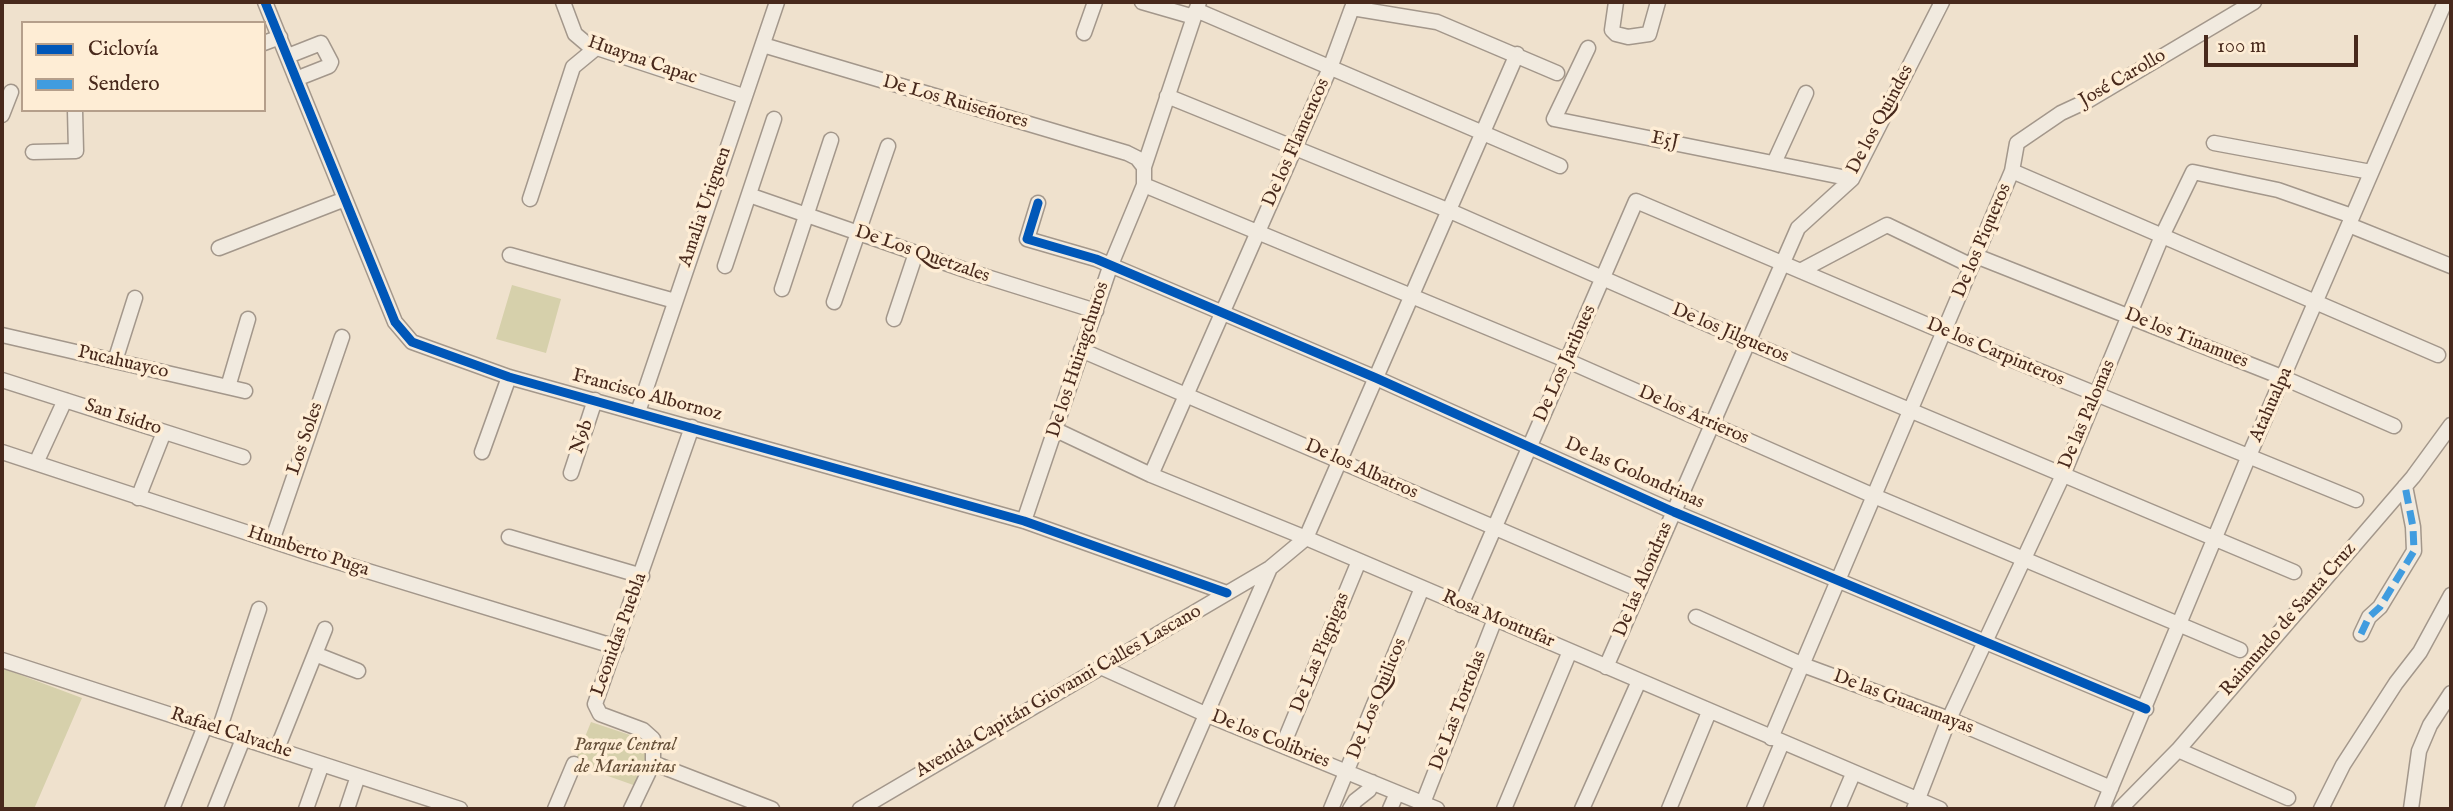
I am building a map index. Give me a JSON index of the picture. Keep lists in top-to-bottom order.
{
  "streets": {
    "street": [
      "Huayna Capac",
      "José Carollo",
      "De Los Ruiseñores",
      "De los Quindes",
      "E5J",
      "De los Flamencos",
      "Amalia Uriguen",
      "De los Piqueros",
      "De Los Quetzales",
      "De los Jilgueros",
      "De los Tinamues",
      "De los Carpinteros",
      "De los Huiragchuros",
      "Pucahuayco",
      "De Los Jaribues",
      "Francisco Albornoz",
      "Atahualpa",
      "De las Palomas",
      "De los Arrieros",
      "San Isidro",
      "N9b",
      "Los Soles",
      "De los Albatros",
      "De las Golondrinas",
      "Humberto Puga",
      "De las Alondras",
      "Rosa Montufar",
      "Raimundo de Santa Cruz",
      "Leonidas Puebla",
      "De Las Pigpigas",
      "Avenida Capitán Giovanni Calles Lascano",
      "De Los Quilicos",
      "De las Guacamayas",
      "De Las Tortolas",
      "Rafael Calvache",
      "De los Colibries"
    ]
  },
  "crossings": [
    ["Huayna Capac", "Amalia Uriguen"],
    ["José Carollo", "De los Piqueros"],
    ["De Los Ruiseñores", "Amalia Uriguen"],
    ["De Los Ruiseñores", "De los Huiragchuros"],
    ["De los Quindes", "E5J"],
    ["De los Quindes", "De los Carpinteros"],
    ["De los Quindes", "De las Alondras"],
    ["De los Flamencos", "De los Jilgueros"],
    ["De los Flamencos", "De los Arrieros"],
    ["De los Flamencos", "De los Albatros"],
    ["De los Flamencos", "De las Golondrinas"],
    ["De los Flamencos", "Rosa Montufar"],
    ["De los Flamencos", "Avenida Capitán Giovanni Calles Lascano"],
    ["Amalia Uriguen", "Francisco Albornoz"],
    ["De los Piqueros", "De los Jilgueros"],
    ["De los Piqueros", "De los Tinamues"],
    ["De los Piqueros", "De los Carpinteros"],
    ["De los Piqueros", "Atahualpa"],
    ["De los Piqueros", "De las Palomas"],
    ["De los Piqueros", "De los Arrieros"],
    ["De los Piqueros", "De las Golondrinas"],
    ["De los Piqueros", "Rosa Montufar"],
    ["De los Piqueros", "De las Guacamayas"],
    ["De Los Quetzales", "De los Huiragchuros"],
    ["De los Jilgueros", "De los Huiragchuros"],
    ["De los Jilgueros", "De Los Jaribues"],
    ["De los Jilgueros", "Atahualpa"],
    ["De los Jilgueros", "De las Palomas"],
    ["De los Jilgueros", "De las Alondras"],
    ["De los Jilgueros", "Avenida Capitán Giovanni Calles Lascano"],
    ["De los Tinamues", "De los Carpinteros"],
    ["De los Tinamues", "Atahualpa"],
    ["De los Tinamues", "De las Palomas"],
    ["De los Carpinteros", "De Los Jaribues"],
    ["De los Carpinteros", "Atahualpa"],
    ["De los Carpinteros", "De las Palomas"],
    ["De los Carpinteros", "De las Alondras"],
    ["De los Huiragchuros", "Francisco Albornoz"],
    ["De los Huiragchuros", "De los Arrieros"],
    ["De los Huiragchuros", "De los Albatros"],
    ["De los Huiragchuros", "De las Golondrinas"],
    ["De los Huiragchuros", "Rosa Montufar"],
    ["De Los Jaribues", "De los Arrieros"],
    ["De Los Jaribues", "De los Albatros"],
    ["De Los Jaribues", "De las Golondrinas"],
    ["De Los Jaribues", "Rosa Montufar"],
    ["Francisco Albornoz", "N9b"],
    ["Francisco Albornoz", "Leonidas Puebla"],
    ["Francisco Albornoz", "Avenida Capitán Giovanni Calles Lascano"],
    ["Atahualpa", "De las Palomas"],
    ["Atahualpa", "De los Arrieros"],
    ["Atahualpa", "De las Golondrinas"],
    ["Atahualpa", "De las Guacamayas"],
    ["De las Palomas", "De los Arrieros"],
    ["De las Palomas", "De las Golondrinas"],
    ["De las Palomas", "Rosa Montufar"],
    ["De las Palomas", "De las Guacamayas"],
    ["De los Arrieros", "De las Alondras"],
    ["De los Arrieros", "Avenida Capitán Giovanni Calles Lascano"],
    ["Los Soles", "Humberto Puga"],
    ["De los Albatros", "De las Alondras"],
    ["De los Albatros", "Avenida Capitán Giovanni Calles Lascano"],
    ["De las Golondrinas", "De las Alondras"],
    ["De las Golondrinas", "Avenida Capitán Giovanni Calles Lascano"],
    ["Humberto Puga", "Leonidas Puebla"],
    ["De las Alondras", "Rosa Montufar"],
    ["Rosa Montufar", "De Las Pigpigas"],
    ["Rosa Montufar", "Avenida Capitán Giovanni Calles Lascano"],
    ["Rosa Montufar", "De Los Quilicos"],
    ["Rosa Montufar", "De Las Tortolas"],
    ["De Las Pigpigas", "De los Colibries"],
    ["Avenida Capitán Giovanni Calles Lascano", "De los Colibries"],
    ["De Los Quilicos", "De los Colibries"],
    ["De Las Tortolas", "De los Colibries"]
  ],
  "parks": ["Parque Central de Marianitas"],
  "legend": ["Ciclovía", "Sendero"],
  "scale_bar": "100 m"
}
